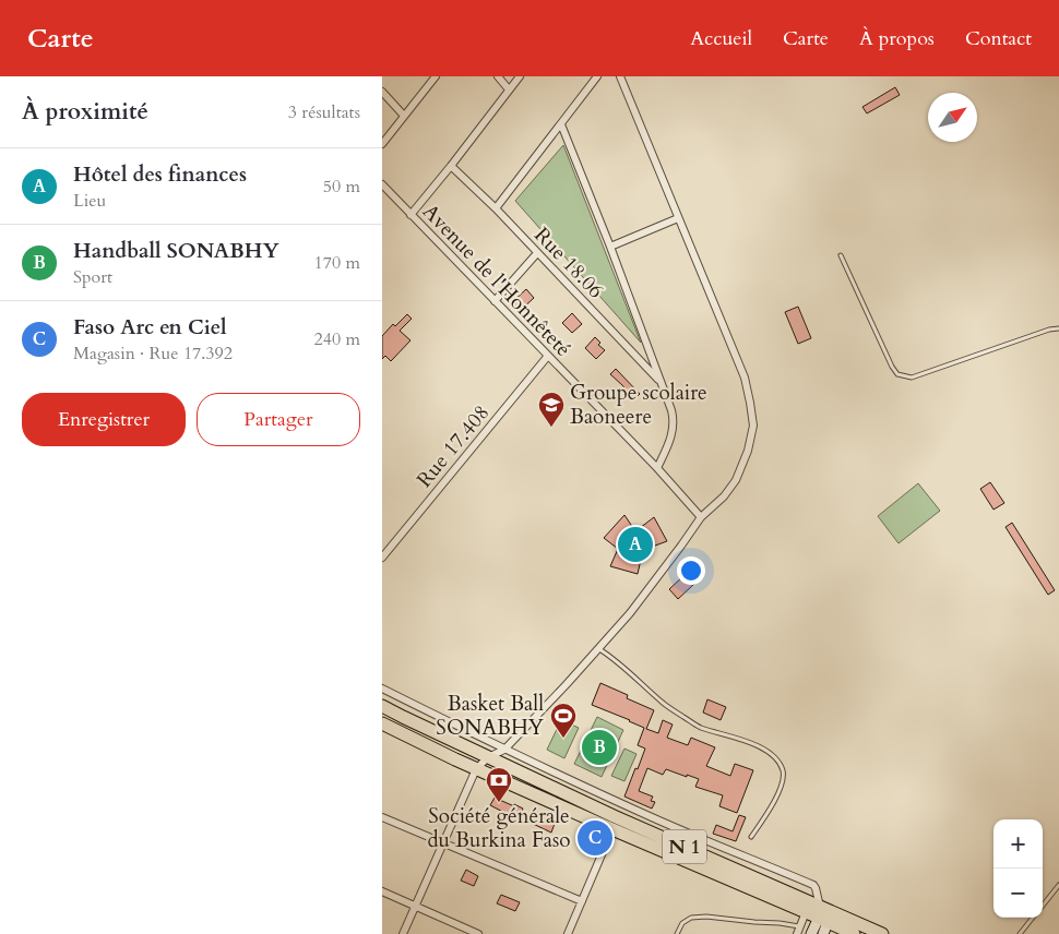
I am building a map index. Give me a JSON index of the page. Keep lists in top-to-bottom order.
{
  "streets": {
    "highway": ["N 1"],
    "street": ["Rue 18.06", "Avenue de l'Honnêteté", "Rue 17.408"]
  },
  "crossings": [
    ["Avenue de l'Honnêteté", "Rue 17.408"]
  ],
  "places": {
    "school or university": ["Groupe scolaire Baoneere"],
    "sports": ["Basket Ball SONABHY"],
    "bank": ["Société générale du Burkina Faso"]
  },
  "north": "top right",
  "page": {
    "header": "Carte",
    "nav": [
      "Accueil",
      "Carte",
      "À propos",
      "Contact"
    ],
    "heading": ["À proximité", "3 résultats"],
    "list": [
      {
        "mark": "A",
        "name": "Hôtel des finances",
        "note": "Lieu",
        "value": "50 m"
      },
      {
        "mark": "B",
        "name": "Handball SONABHY",
        "note": "Sport",
        "value": "170 m"
      },
      {
        "mark": "C",
        "name": "Faso Arc en Ciel",
        "note": "Magasin · Rue 17.392",
        "value": "240 m"
      }
    ],
    "buttons": ["Enregistrer", "Partager"],
    "pins": ["A", "B", "C"],
    "map_buttons": ["+", "−"]
  }
}
